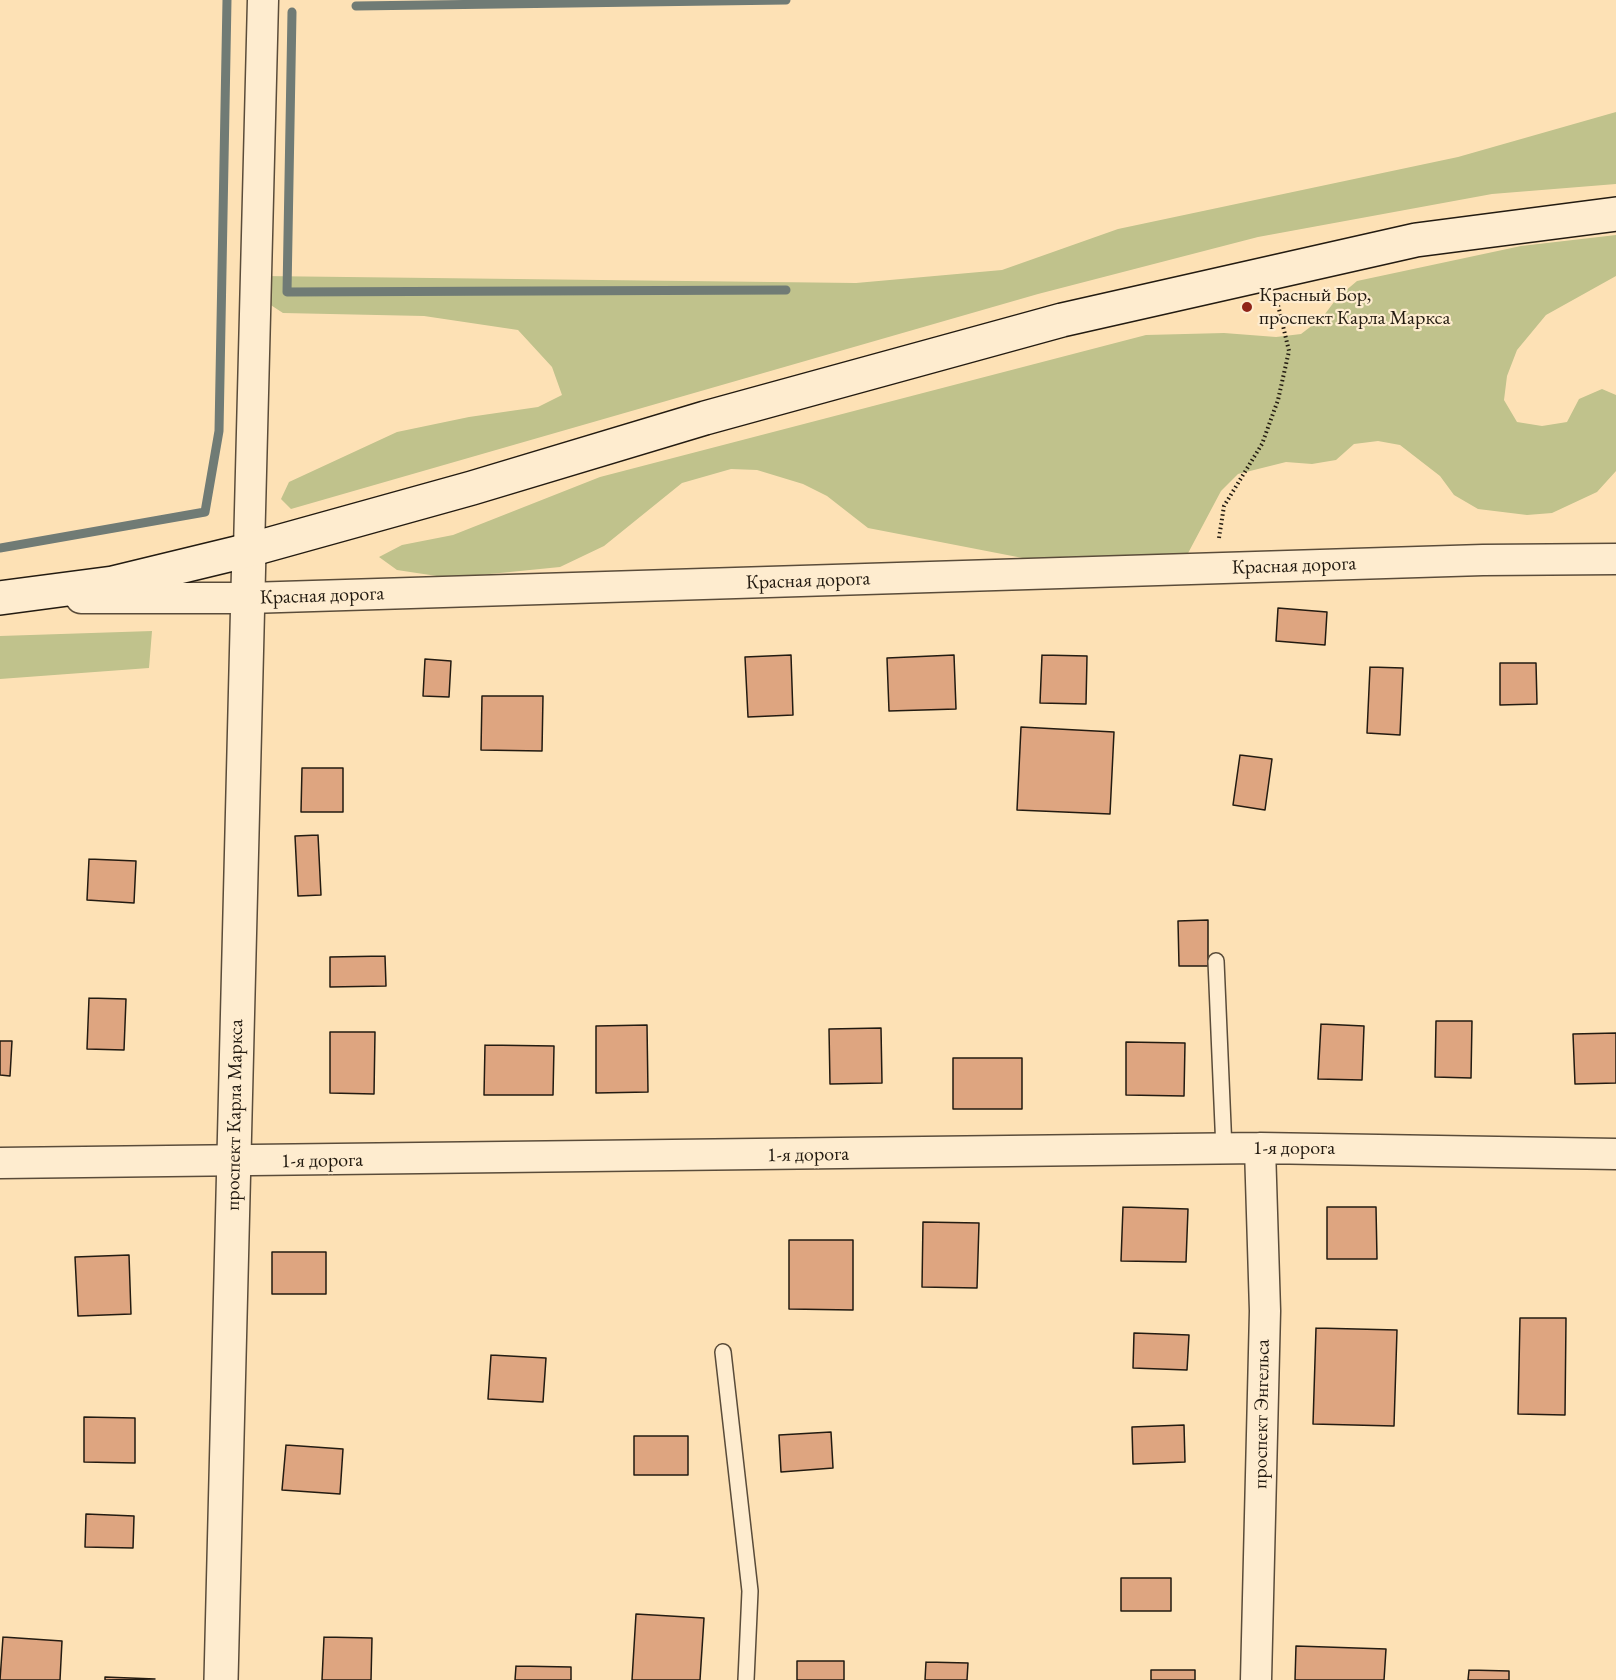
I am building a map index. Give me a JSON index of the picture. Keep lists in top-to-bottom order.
{
  "streets": {
    "main road": ["проспект Карла Маркса"],
    "street": ["Красная дорога", "1-я дорога", "проспект Энгельса"]
  },
  "crossings": [
    ["Красная дорога", "проспект Карла Маркса"],
    ["проспект Карла Маркса", "1-я дорога"],
    ["1-я дорога", "проспект Энгельса"]
  ],
  "places": ["Красный Бор, проспект Карла Маркса"]
}
